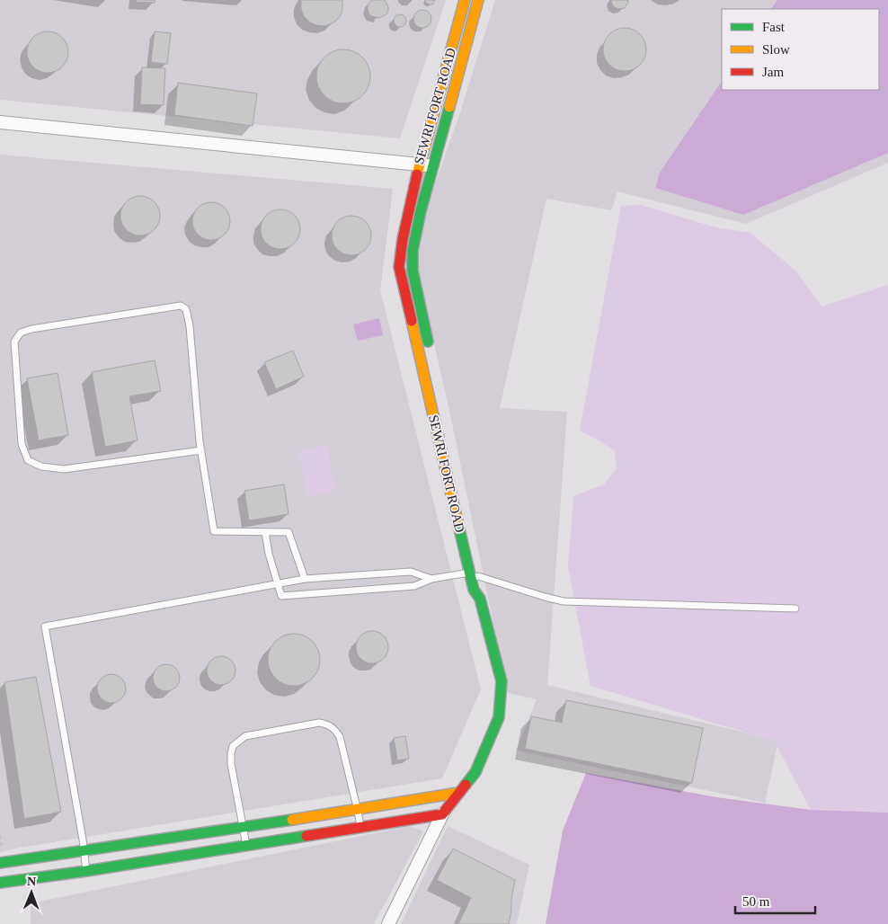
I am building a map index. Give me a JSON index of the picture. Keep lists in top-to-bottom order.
{
  "streets": {
    "street": ["SEWRI FORT ROAD"]
  },
  "legend": ["Fast", "Slow", "Jam"],
  "scale_bar": "50 m",
  "north": "top"
}
